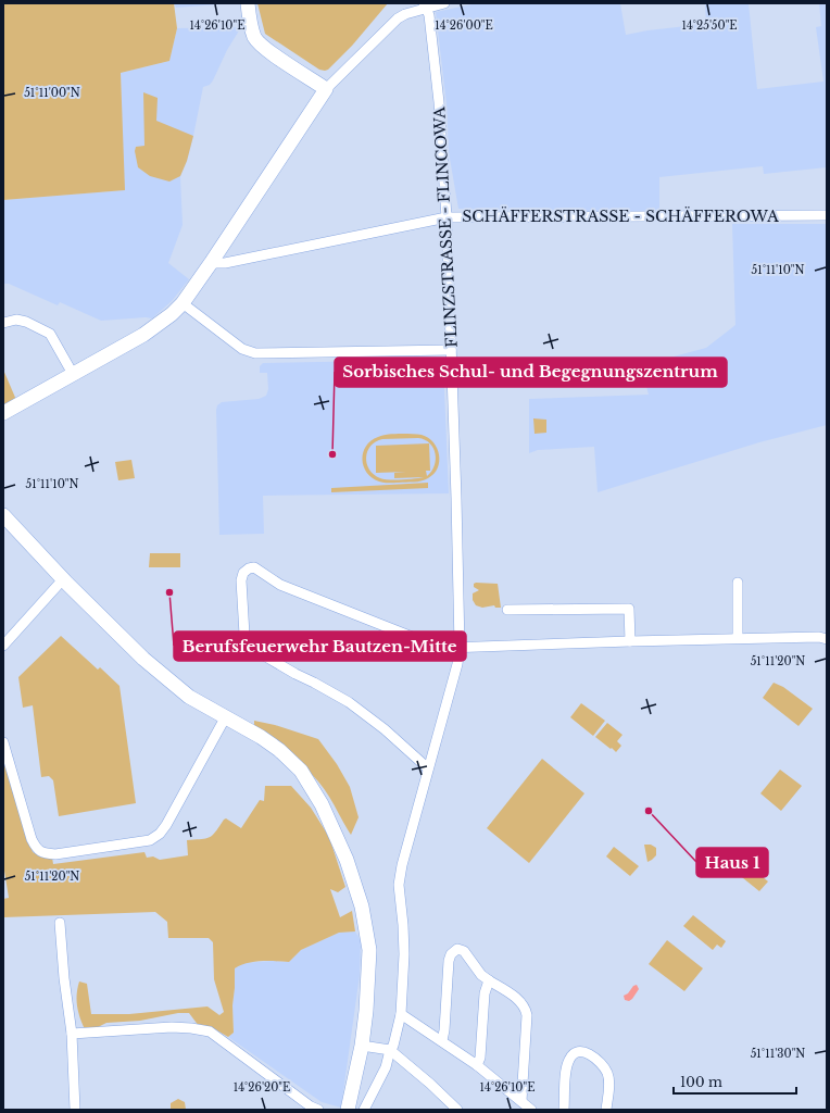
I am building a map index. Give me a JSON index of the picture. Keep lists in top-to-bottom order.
{
  "streets": {
    "street": ["SCHÄFFERSTRASSE - SCHÄFFEROWA", "FLINZSTRASSE - FLINCOWA"]
  },
  "crossings": [
    ["SCHÄFFERSTRASSE - SCHÄFFEROWA", "FLINZSTRASSE - FLINCOWA"]
  ],
  "places": ["Sorbisches Schul- und Begegnungszentrum", "Berufsfeuerwehr Bautzen-Mitte", "Haus 1"],
  "scale_bar": "100 m",
  "coordinates": [
    "14°26'10\"E",
    "14°26'00\"E",
    "14°25'50\"E",
    "51°11'00\"N",
    "51°11'10\"N",
    "51°11'20\"N",
    "51°11'30\"N",
    "14°26'20\"E"
  ]
}
